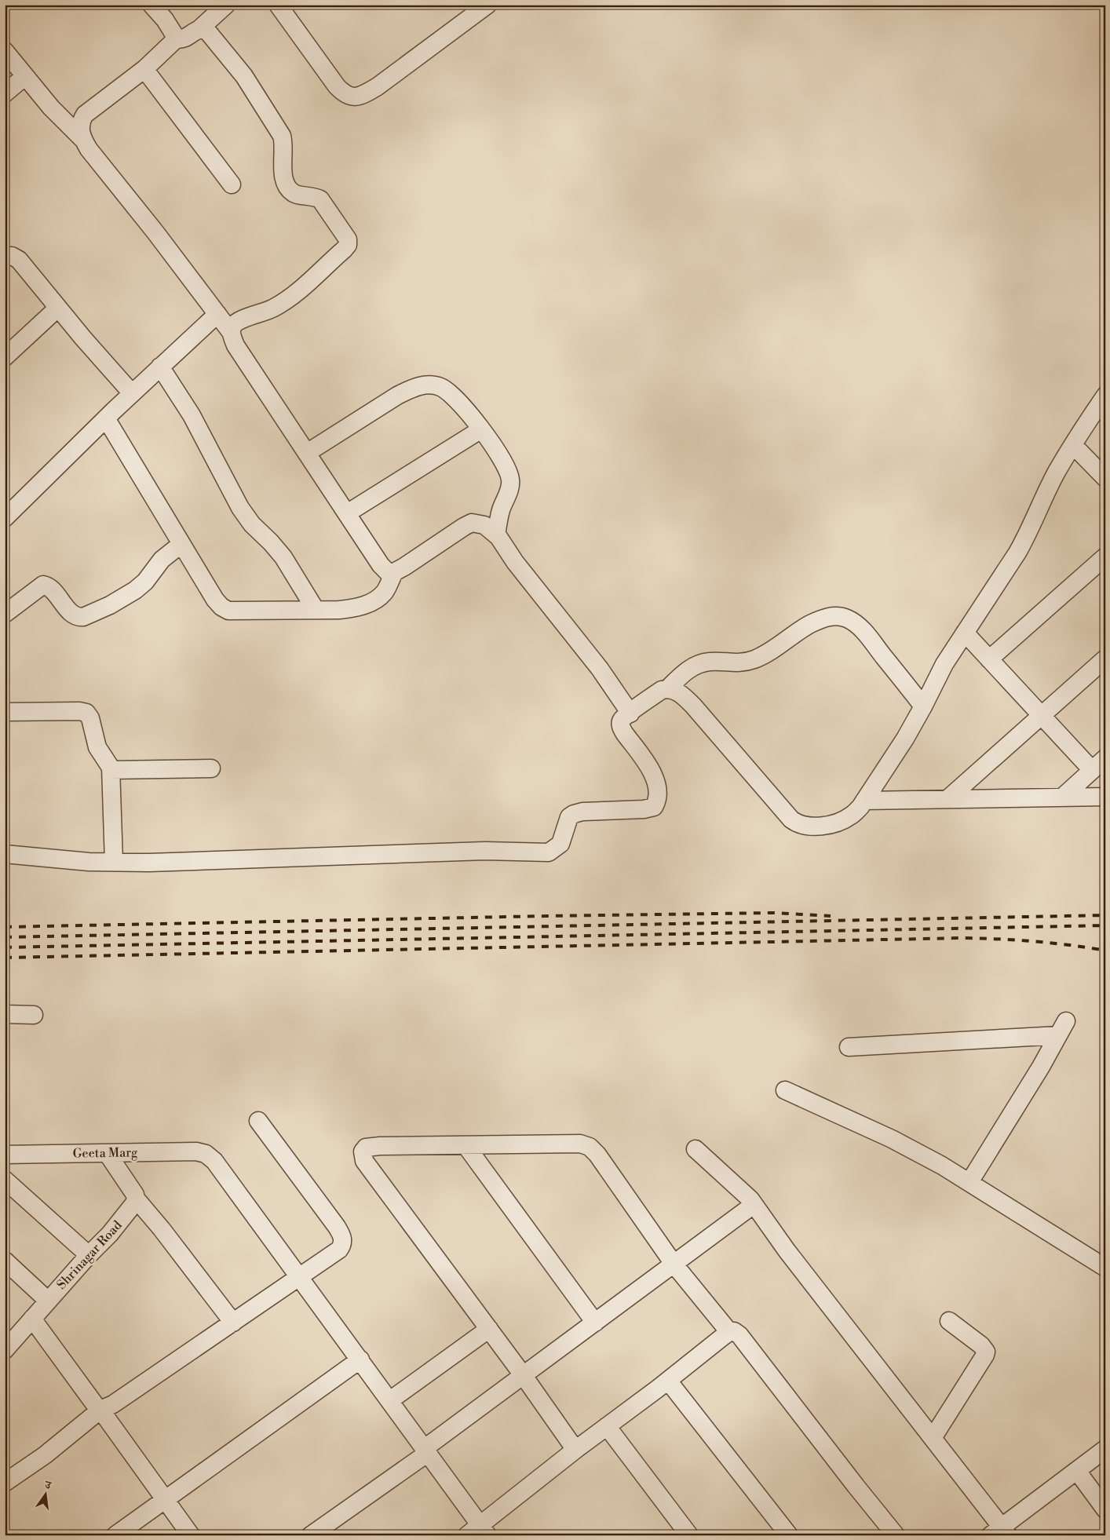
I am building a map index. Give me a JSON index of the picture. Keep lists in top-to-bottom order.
{
  "streets": {
    "street": ["Geeta Marg", "Shrinagar Road"]
  },
  "north": "top"
}
